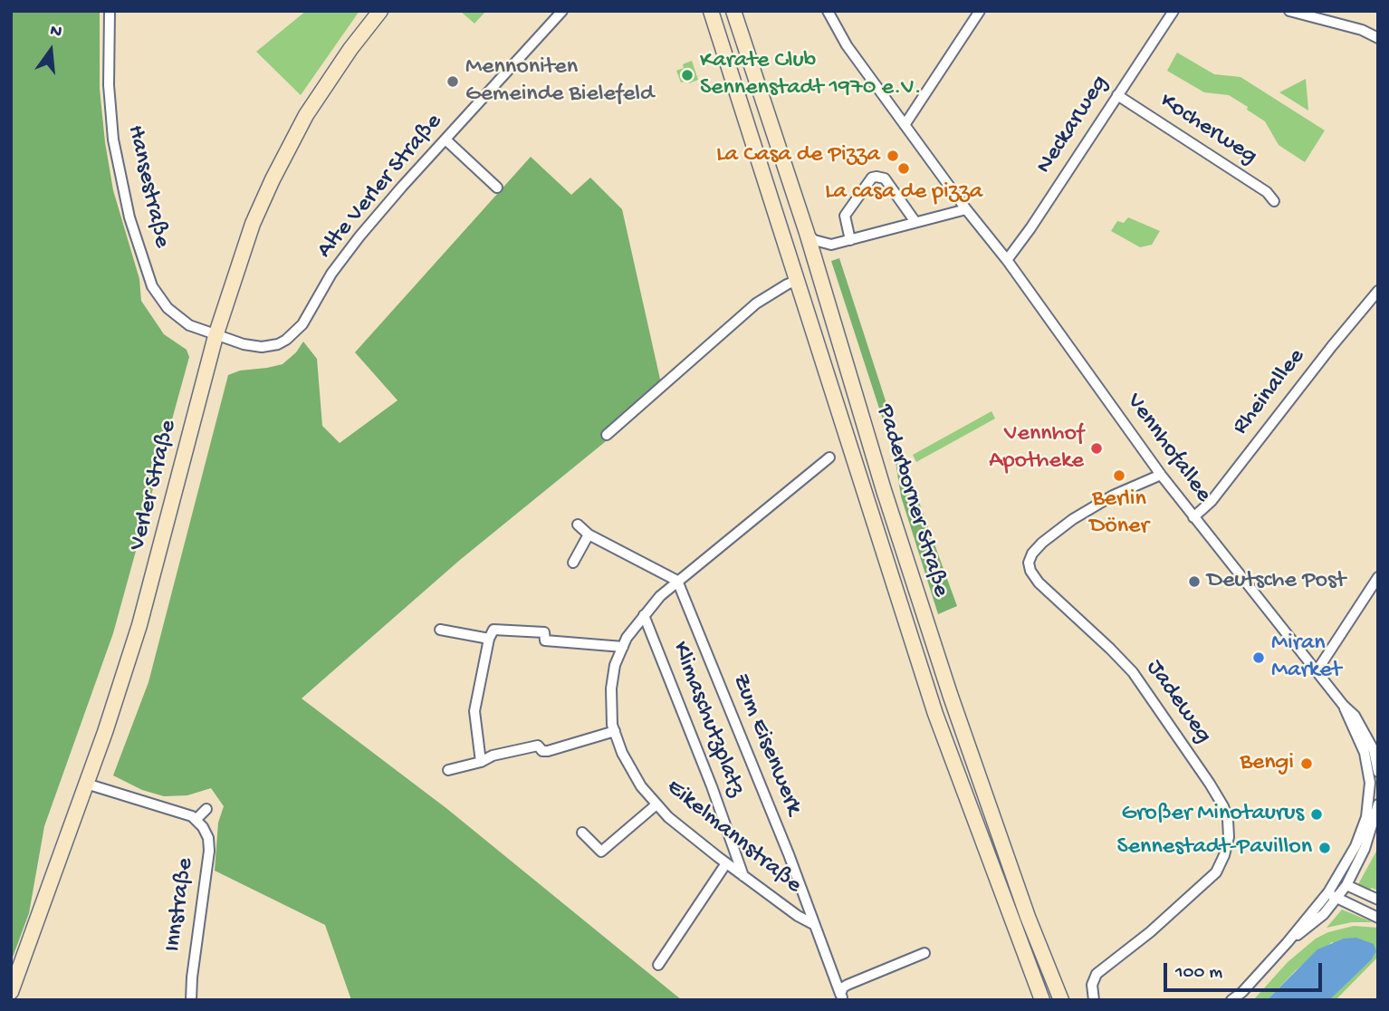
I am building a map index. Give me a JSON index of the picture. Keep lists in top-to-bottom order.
{
  "streets": {
    "main road": ["Verler Straße", "Paderborner Straße"],
    "street": [
      "Neckarweg",
      "Kocherweg",
      "Hansestraße",
      "Alte Verler Straße",
      "Rheinallee",
      "Vennhofallee",
      "Jadeweg",
      "Klimaschutzplatz",
      "Zum Eisenwerk",
      "Eikelmannstraße",
      "Innstraße"
    ]
  },
  "crossings": [
    ["Neckarweg", "Kocherweg"],
    ["Neckarweg", "Vennhofallee"],
    ["Hansestraße", "Alte Verler Straße"],
    ["Hansestraße", "Verler Straße"],
    ["Alte Verler Straße", "Verler Straße"],
    ["Rheinallee", "Vennhofallee"],
    ["Vennhofallee", "Jadeweg"],
    ["Klimaschutzplatz", "Eikelmannstraße"],
    ["Zum Eisenwerk", "Eikelmannstraße"]
  ],
  "places": [
    "Karate Club Sennenstadt 1970 e.V.",
    "Mennoniten Gemeinde Bielefeld",
    "La Casa de Pizza",
    "La casa de pizza",
    "Vennhof Apotheke",
    "Berlin Döner",
    "Deutsche Post",
    "Miran Market",
    "Bengi",
    "Großer Minotaurus",
    "Sennestadt-Pavillon"
  ],
  "scale_bar": "100 m",
  "north": "top"
}
